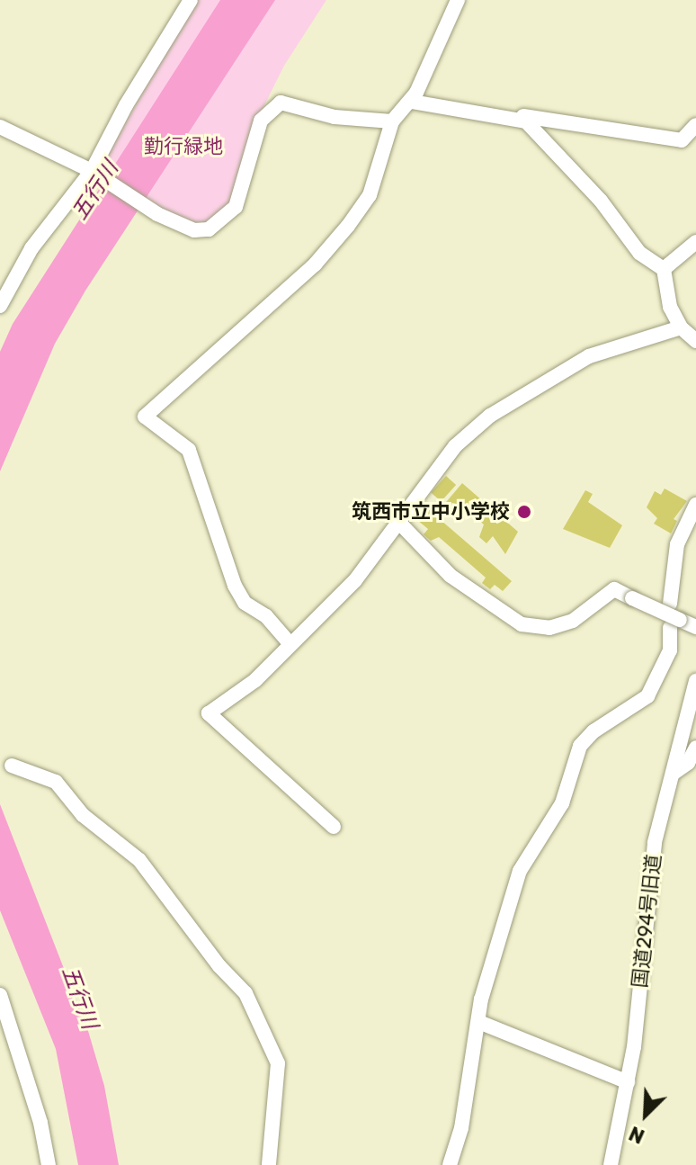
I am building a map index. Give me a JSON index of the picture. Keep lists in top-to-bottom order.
{
  "streets": {
    "street": ["国道294号旧道"]
  },
  "water": ["五行川"],
  "parks": ["勤行緑地"],
  "places": ["筑西市立中小学校"],
  "north": "bottom left"
}
